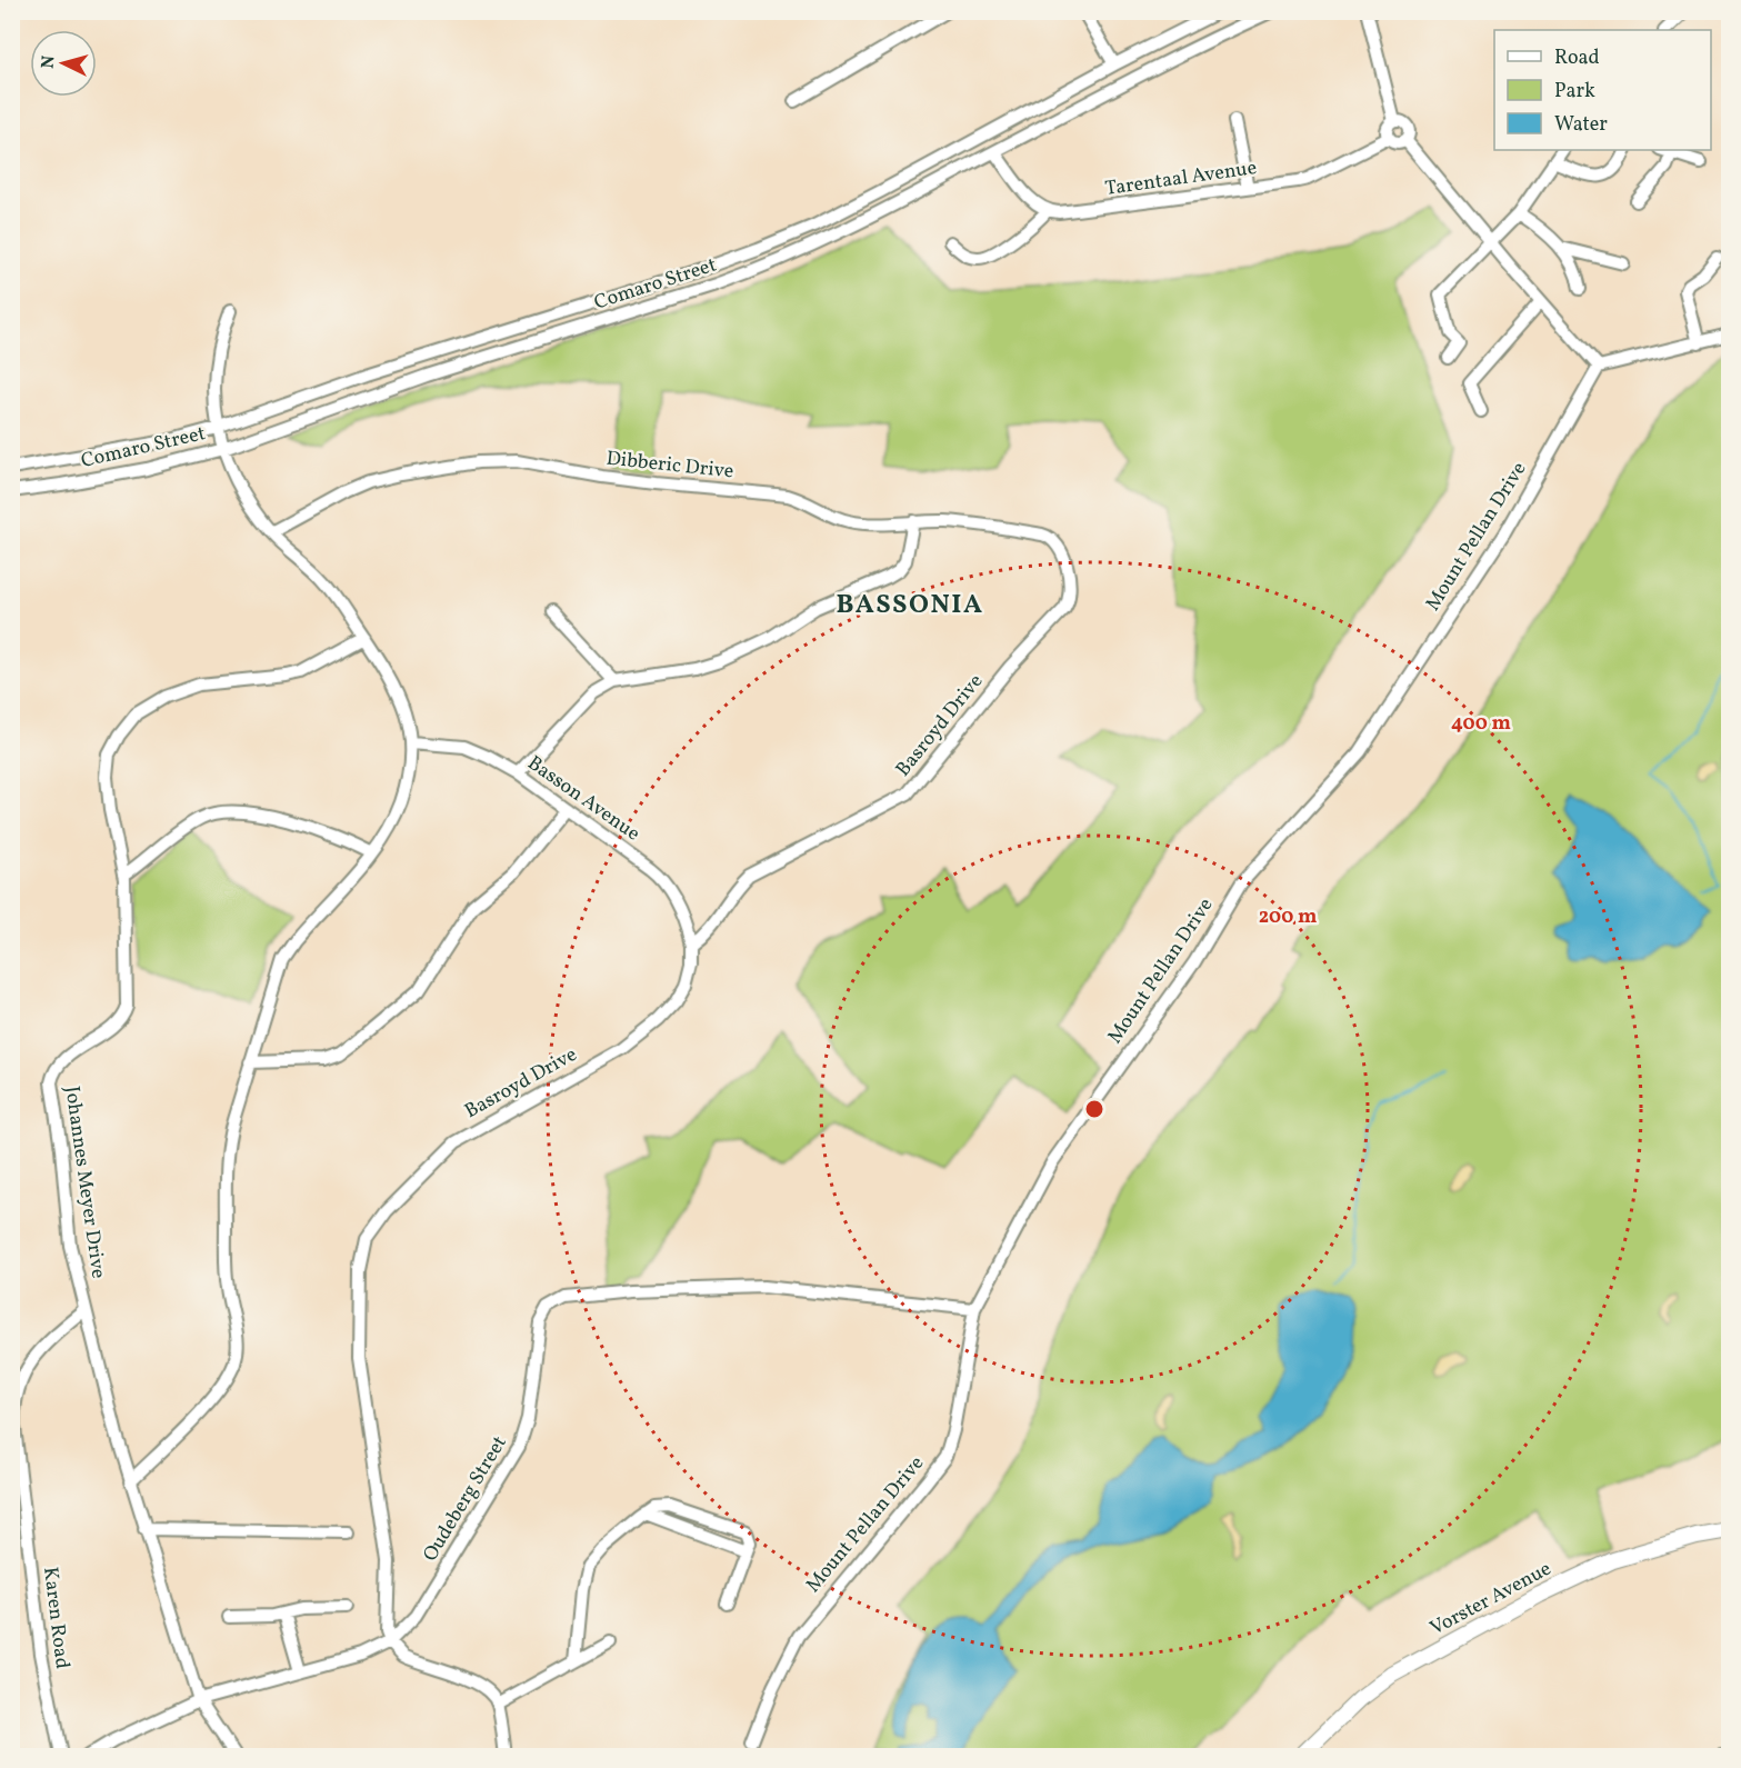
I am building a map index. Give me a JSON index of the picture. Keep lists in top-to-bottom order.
{
  "streets": {
    "main road": ["Vorster Avenue"],
    "street": [
      "Tarentaal Avenue",
      "Comaro Street",
      "Dibberic Drive",
      "Mount Pellan Drive",
      "Basroyd Drive",
      "Basson Avenue",
      "Johannes Meyer Drive",
      "Oudeberg Street",
      "Karen Road"
    ]
  },
  "crossings": [
    ["Dibberic Drive", "Basroyd Drive"],
    ["Mount Pellan Drive", "Oudeberg Street"],
    ["Basroyd Drive", "Basson Avenue"],
    ["Basroyd Drive", "Oudeberg Street"],
    ["Johannes Meyer Drive", "Oudeberg Street"],
    ["Johannes Meyer Drive", "Karen Road"]
  ],
  "districts": ["BASSONIA"],
  "legend": ["Road", "Park", "Water"],
  "north": "left",
  "rings": ["400 m", "200 m"]
}
